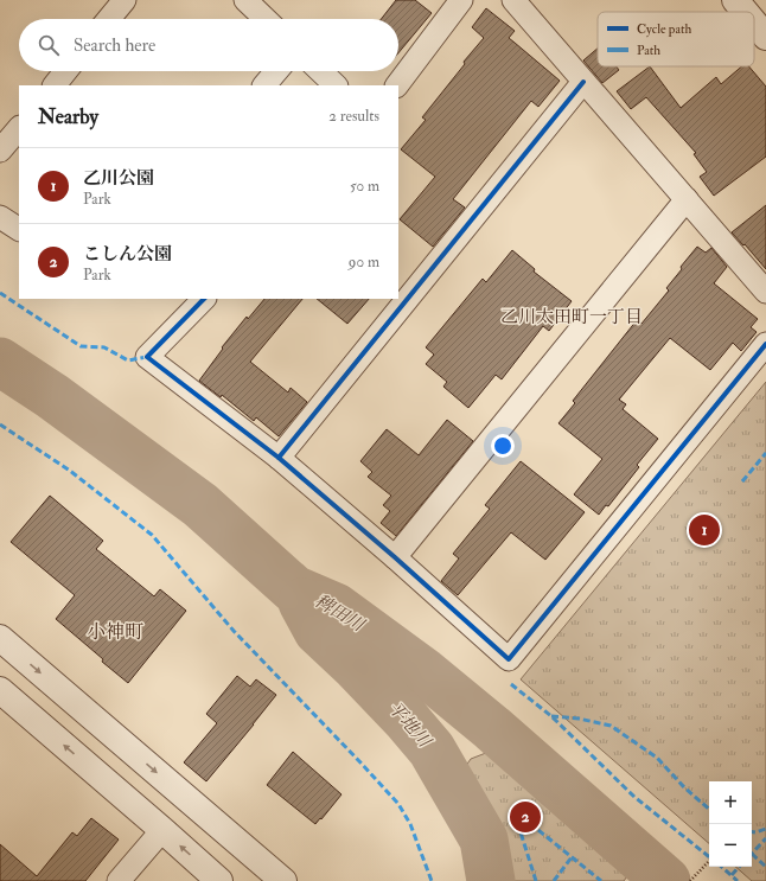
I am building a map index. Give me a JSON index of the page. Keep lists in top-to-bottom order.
{
  "districts": ["乙川太田町一丁目", "小神町"],
  "water": ["稗田川", "平地川"],
  "legend": ["Cycle path", "Path"],
  "page": {
    "search": "Search here",
    "heading": ["Nearby", "2 results"],
    "list": [
      {
        "mark": "1",
        "name": "乙川公園",
        "note": "Park",
        "value": "50 m"
      },
      {
        "mark": "2",
        "name": "こしん公園",
        "note": "Park",
        "value": "90 m"
      }
    ],
    "pins": ["1", "2"],
    "map_buttons": ["+", "−"]
  }
}
